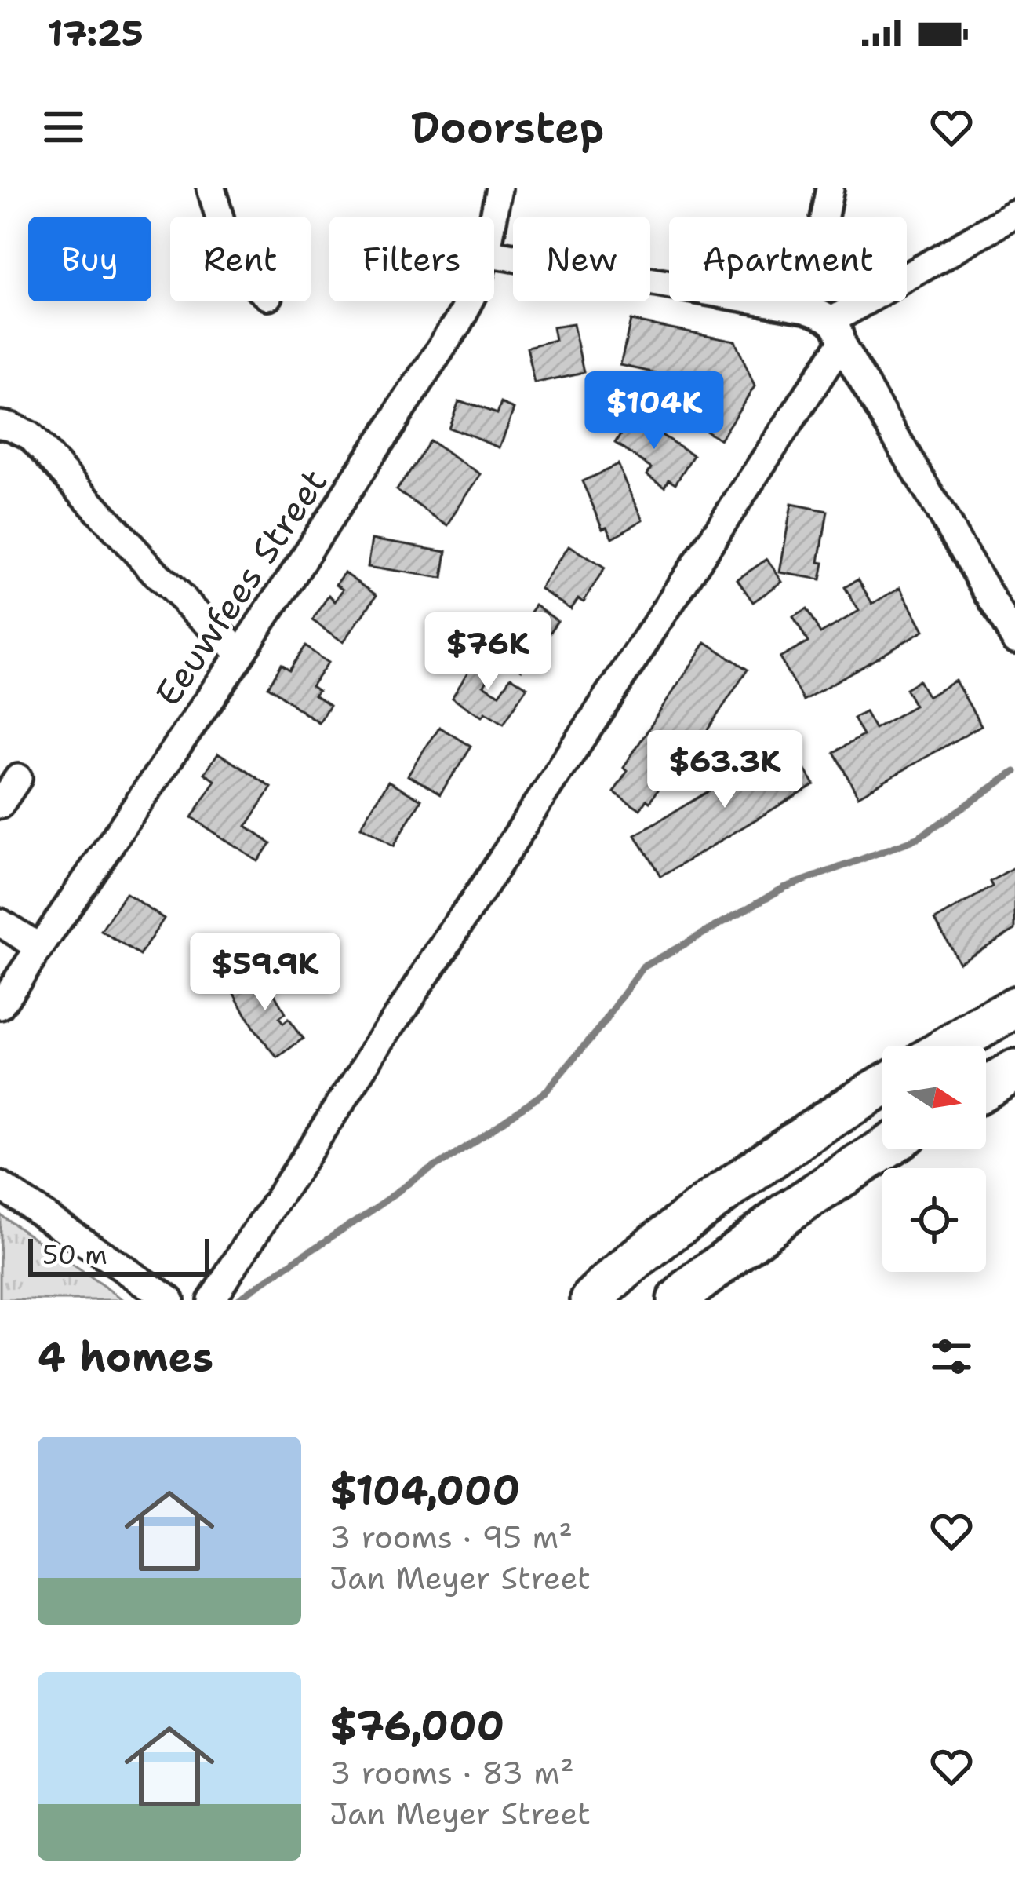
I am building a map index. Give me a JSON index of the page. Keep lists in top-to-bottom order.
{
  "streets": {
    "street": ["Eeuwfees Street"]
  },
  "scale_bar": "50 m",
  "north": "right",
  "page": {
    "status": "17:25",
    "header": "Doorstep",
    "chip": [
      "Buy",
      "Rent",
      "Filters",
      "New",
      "Apartment"
    ],
    "price": [
      "$104K",
      "$76K",
      "$63.3K",
      "$59.9K"
    ],
    "scale": "50 m",
    "heading": "4 homes",
    "list": [
      {
        "name": "$104,000",
        "note": "3 rooms · 95 m² · Jan Meyer Street"
      },
      {
        "name": "$76,000",
        "note": "3 rooms · 83 m² · Jan Meyer Street"
      }
    ]
  }
}
